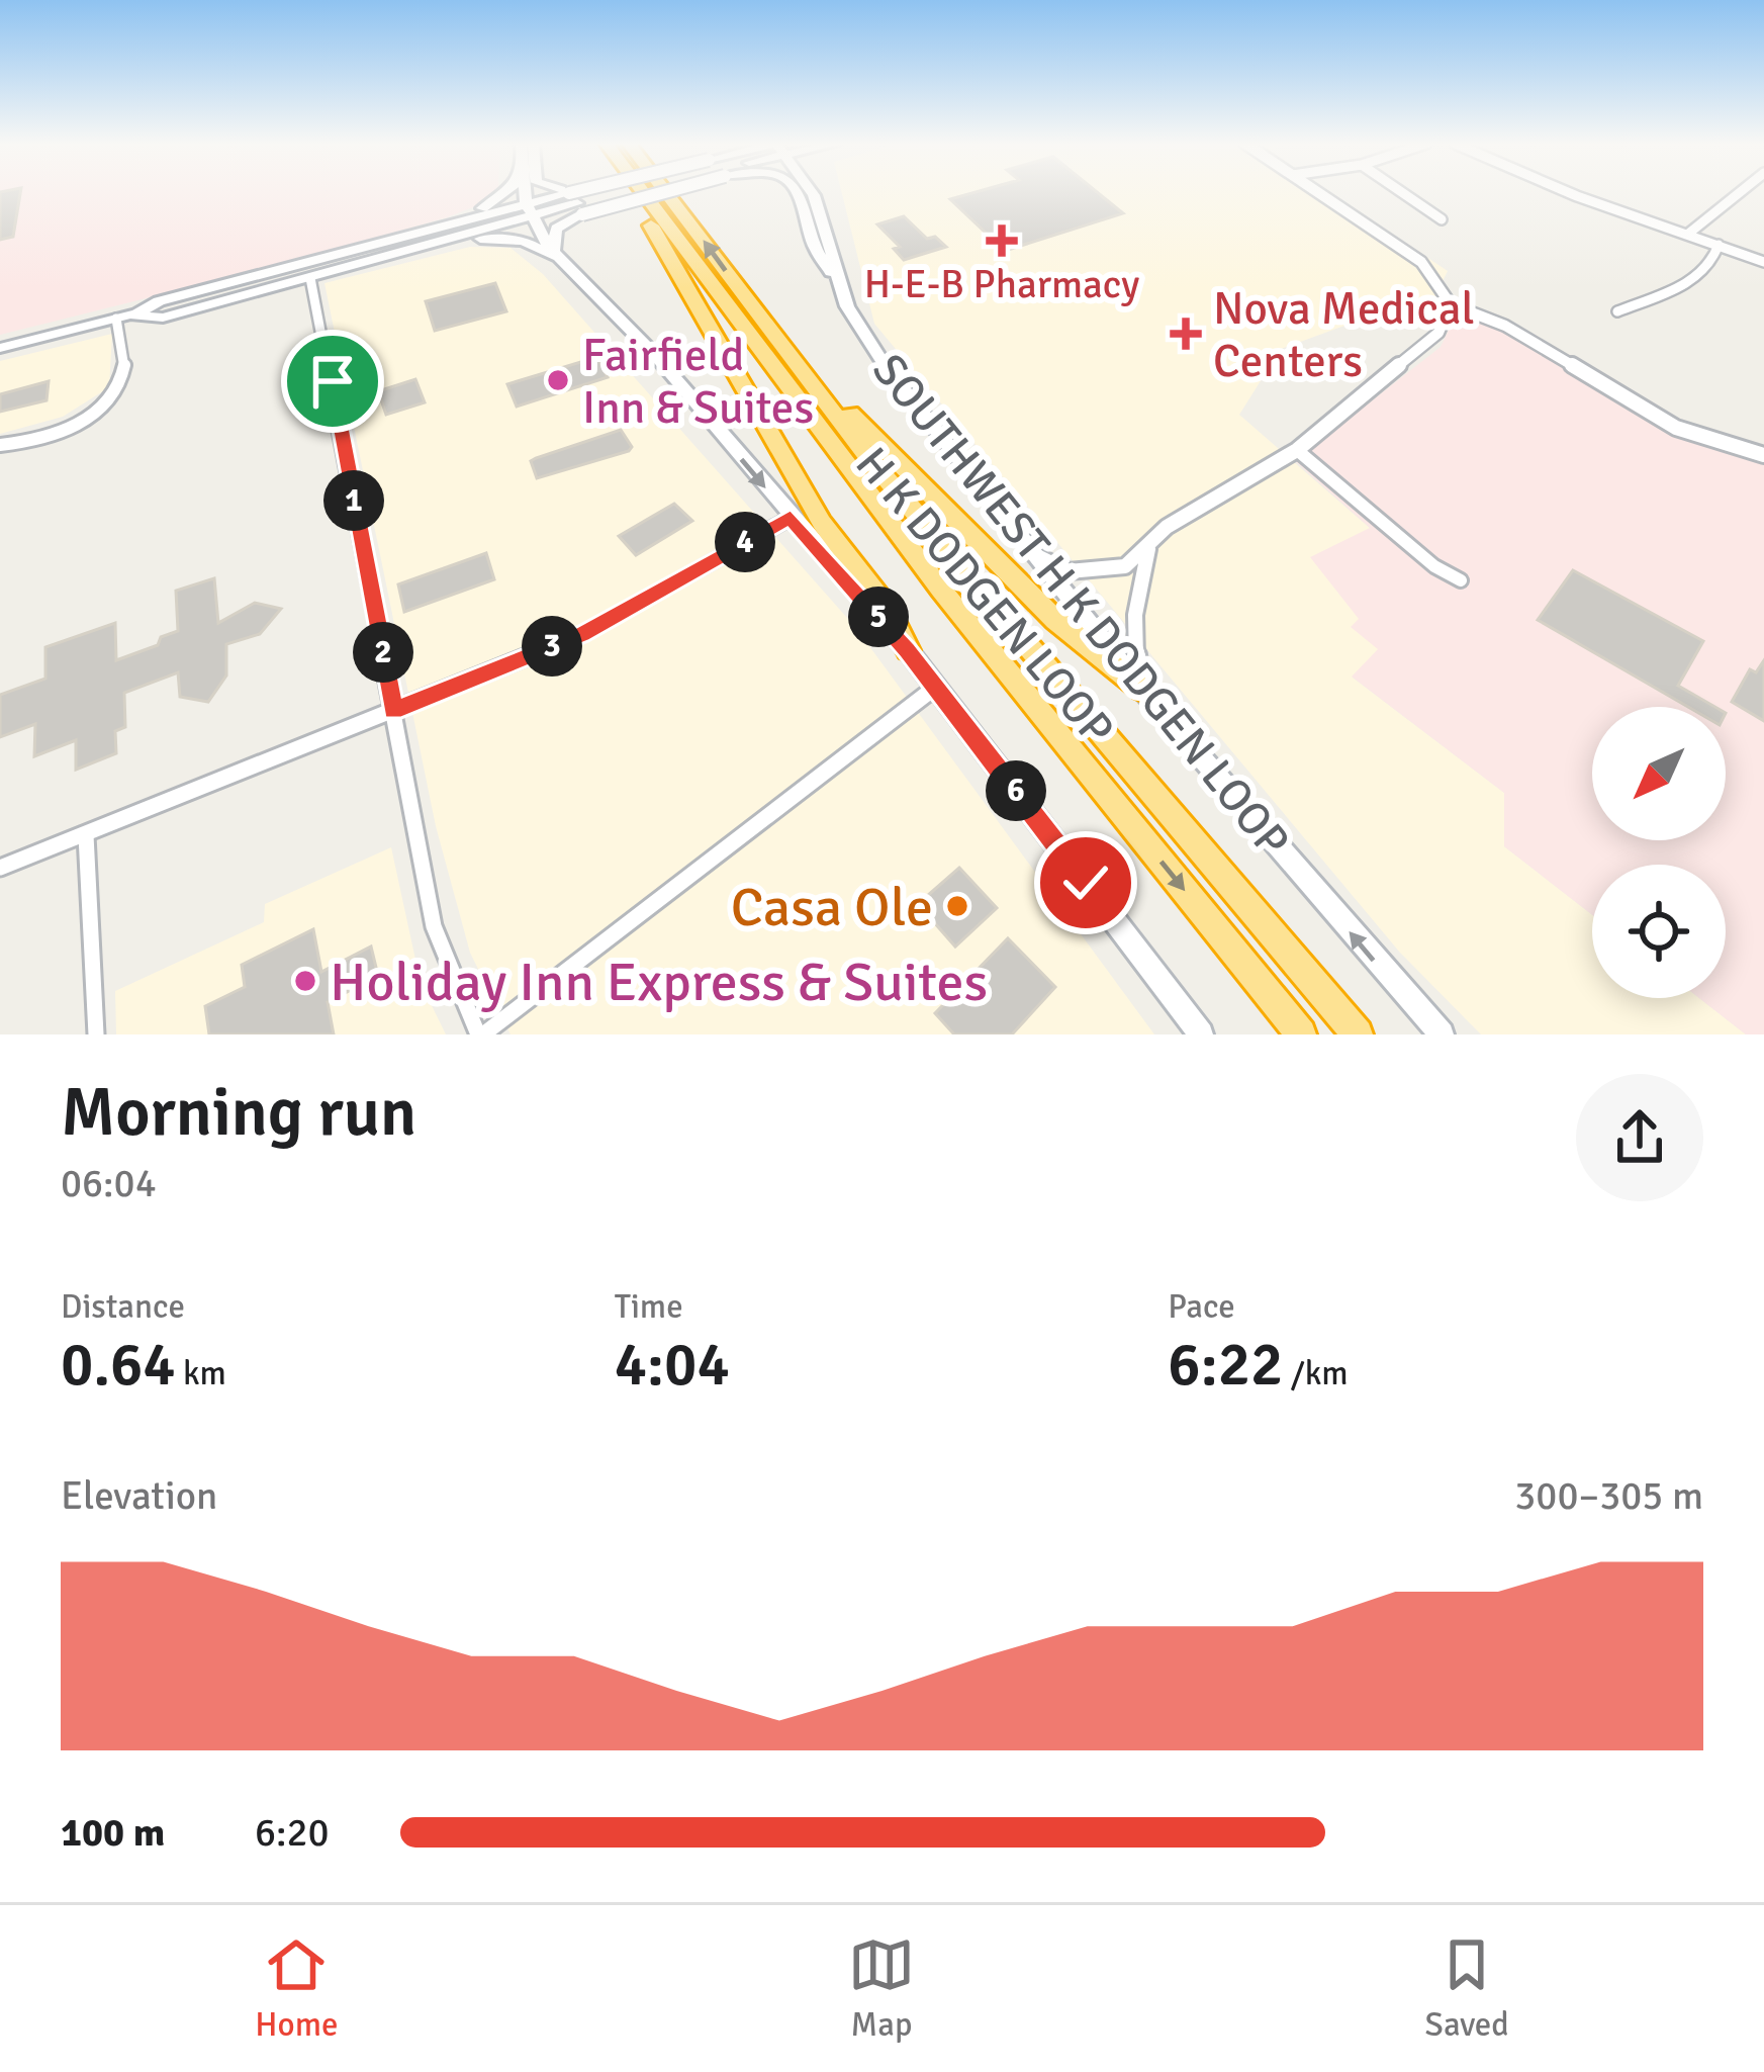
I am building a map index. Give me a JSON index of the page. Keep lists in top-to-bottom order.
{
  "streets": {
    "highway": ["H K DODGEN LOOP"],
    "main road": ["SOUTHWEST H K DODGEN LOOP"]
  },
  "one_way": ["SOUTHWEST H K DODGEN LOOP"],
  "places": {
    "health": ["H-E-B Pharmacy", "Nova Medical Centers"],
    "other": ["Fairfield Inn & Suites", "Casa Ole", "Holiday Inn Express & Suites"]
  },
  "north": "bottom left",
  "page": {
    "pins": [
      "1",
      "4",
      "5",
      "3",
      "2",
      "6"
    ],
    "heading": ["Morning run", "06:04"],
    "stats": [
      ["Distance", "0.64 km"],
      ["Time", "4:04"],
      ["Pace", "6:22 /km"]
    ],
    "chart": ["Elevation", "300–305 m"],
    "list": [
      {
        "name": "100 m",
        "note": "6:20"
      }
    ],
    "tabs": ["Home", "Map", "Saved"]
  }
}
